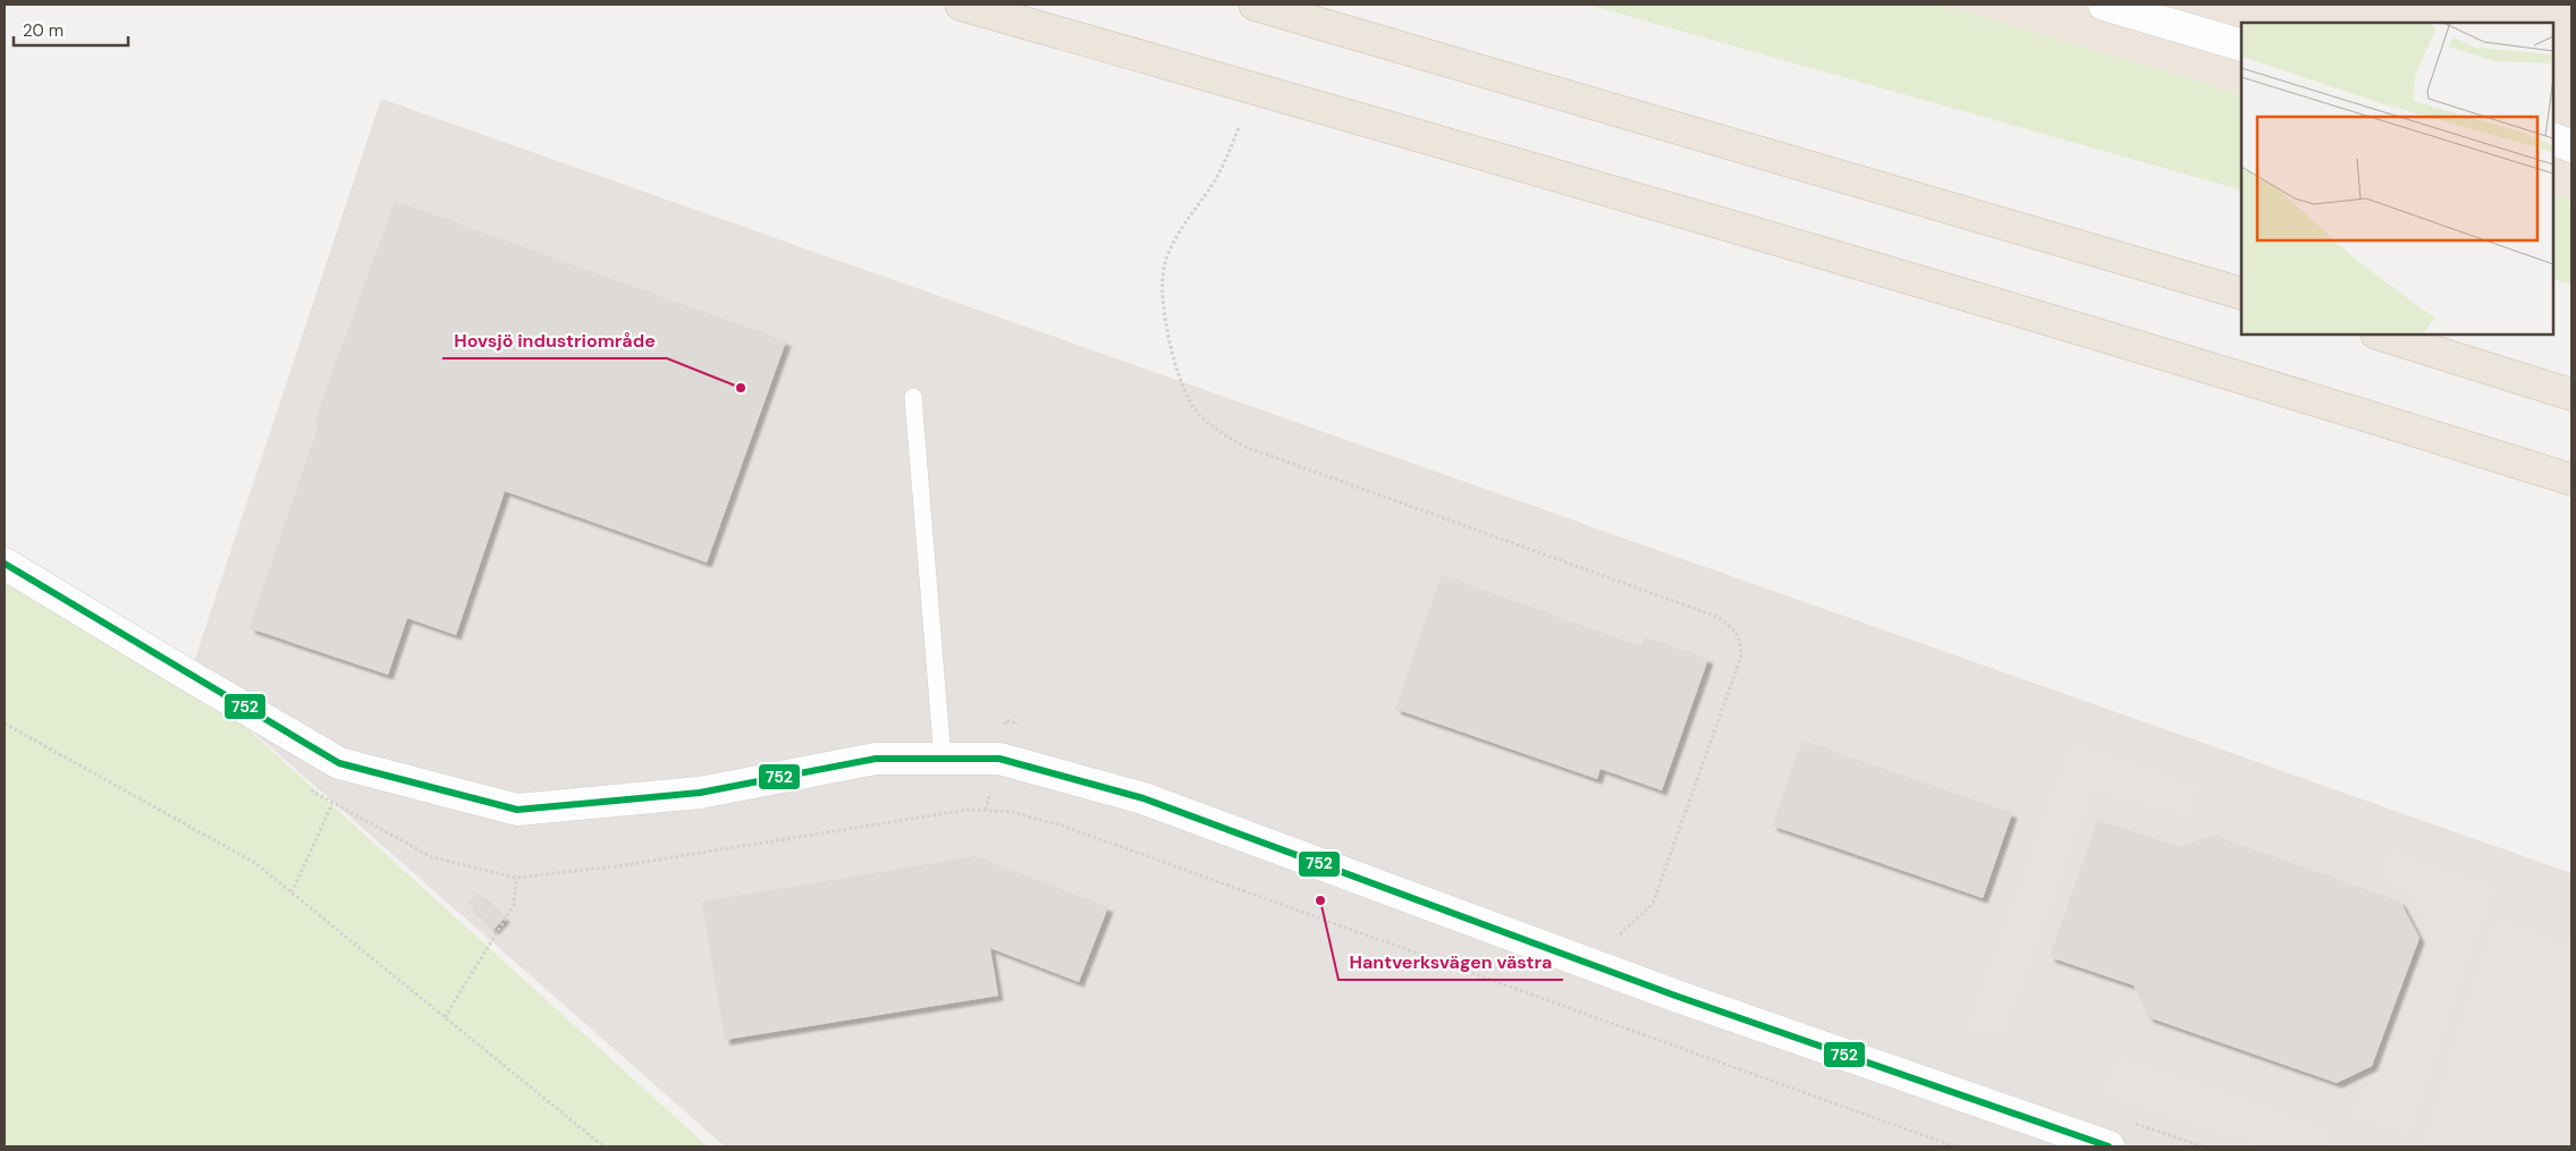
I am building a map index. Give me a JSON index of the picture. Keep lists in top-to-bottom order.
{
  "places": ["Hovsjö industriområde", "Hantverksvägen västra"],
  "lines": ["transit line 752"],
  "scale_bar": "20 m"
}
